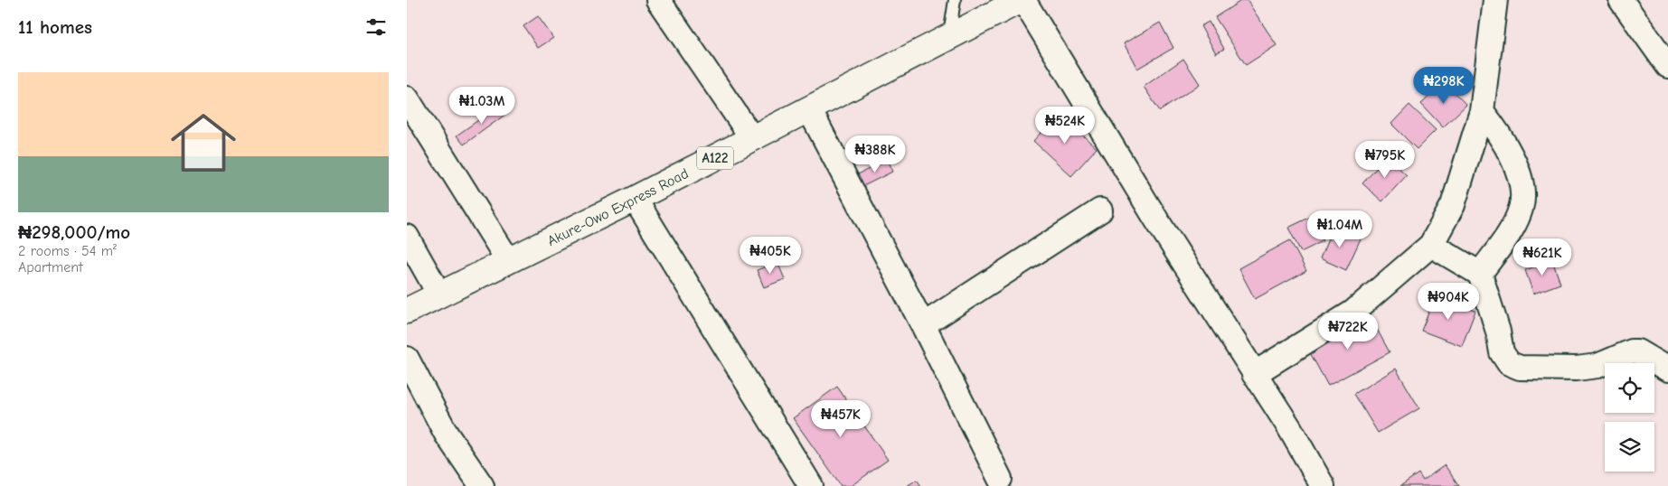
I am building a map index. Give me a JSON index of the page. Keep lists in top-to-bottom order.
{
  "streets": {
    "highway": ["A122", "Akure-Owo Express Road"]
  },
  "page": {
    "heading": "11 homes",
    "list": [
      {
        "name": "₦298,000/mo",
        "note": "2 rooms · 54 m² · Apartment"
      }
    ],
    "price": [
      "₦298K",
      "₦1.03M",
      "₦524K",
      "₦388K",
      "₦795K",
      "₦1.04M",
      "₦405K",
      "₦621K",
      "₦904K",
      "₦722K",
      "₦457K"
    ]
  }
}
